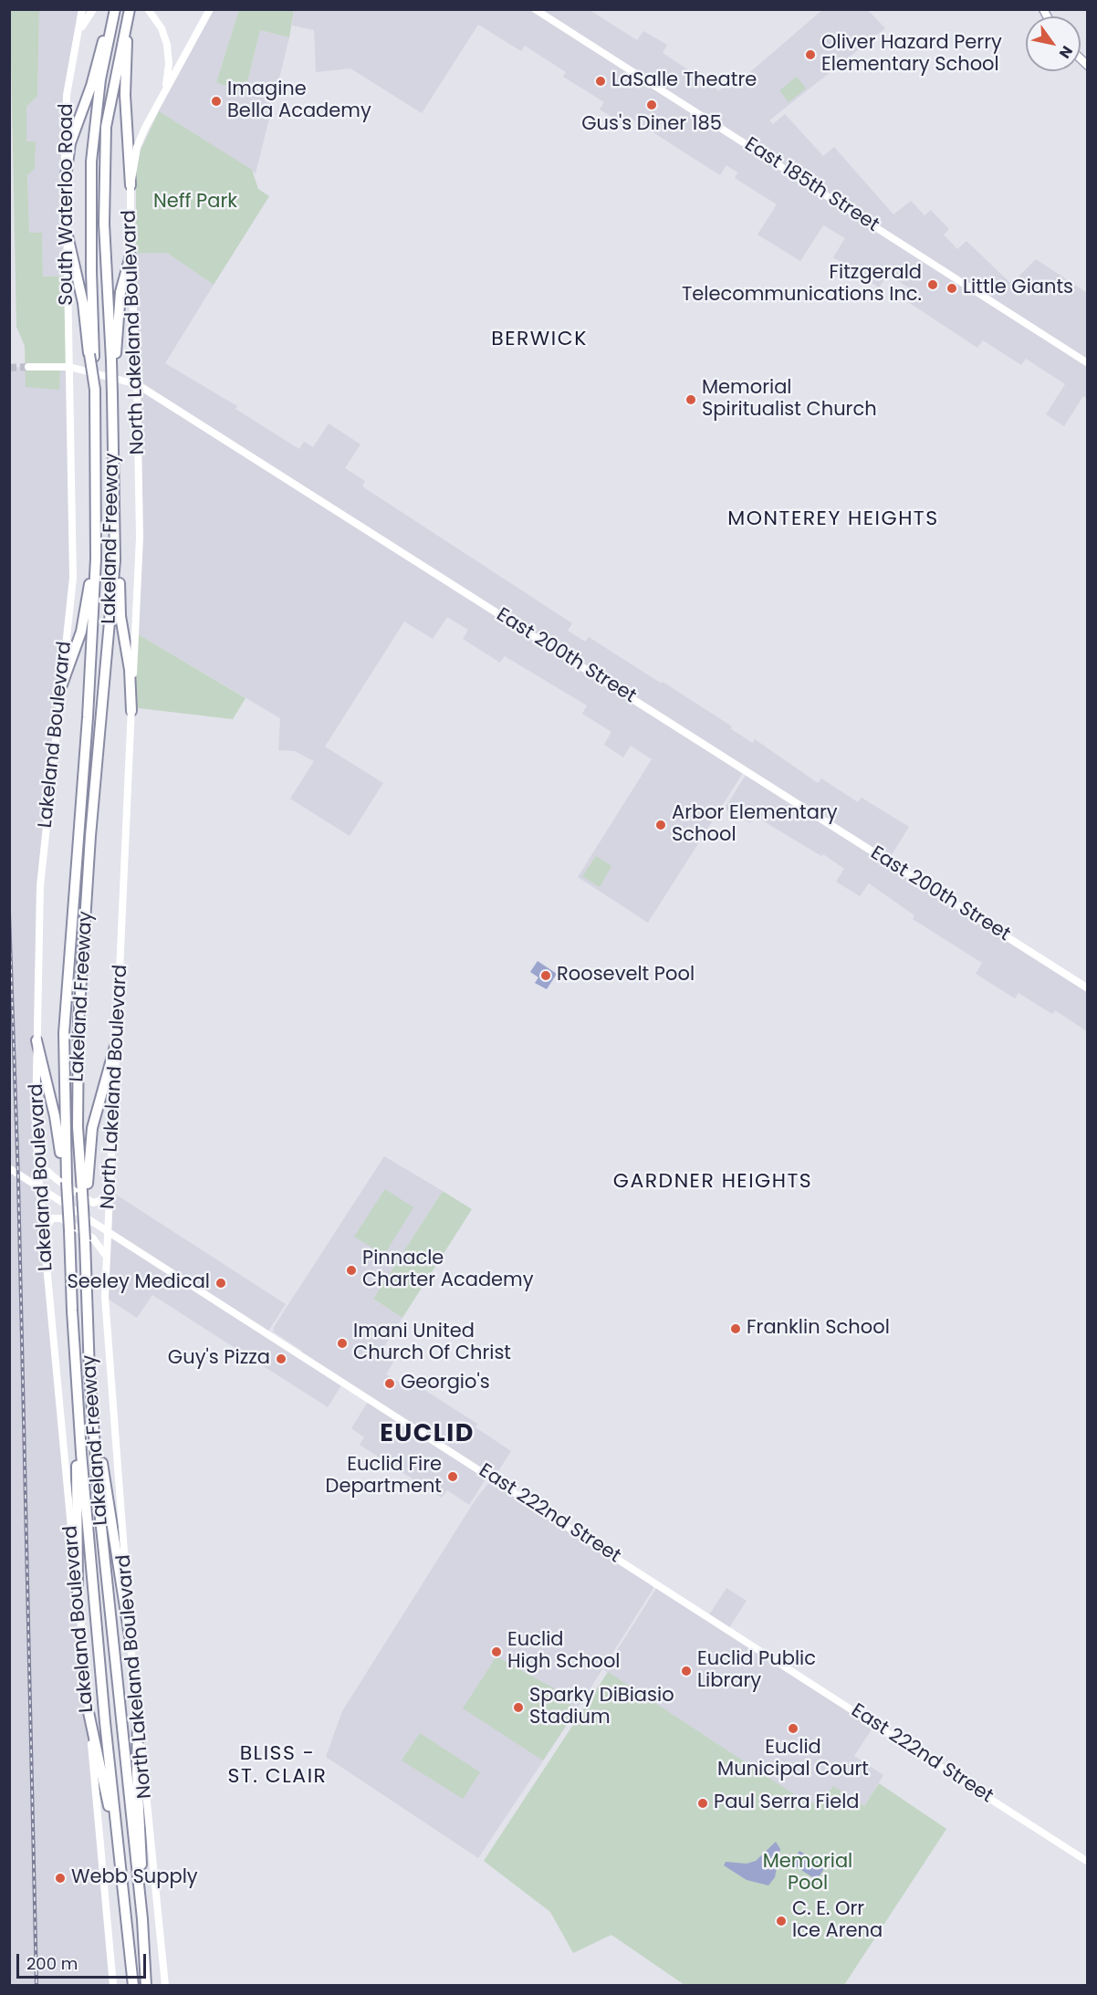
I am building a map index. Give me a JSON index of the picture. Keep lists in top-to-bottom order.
{
  "streets": {
    "highway": ["Lakeland Freeway"],
    "street": [
      "East 185th Street",
      "South Waterloo Road",
      "North Lakeland Boulevard",
      "East 200th Street",
      "Lakeland Boulevard",
      "East 222nd Street"
    ]
  },
  "crossings": [
    ["South Waterloo Road", "East 200th Street"],
    ["South Waterloo Road", "Lakeland Boulevard"],
    ["North Lakeland Boulevard", "East 200th Street"],
    ["North Lakeland Boulevard", "East 222nd Street"],
    ["East 200th Street", "Lakeland Boulevard"],
    ["Lakeland Boulevard", "East 222nd Street"]
  ],
  "districts": [
    "BERWICK",
    "MONTEREY HEIGHTS",
    "GARDNER HEIGHTS",
    "EUCLID",
    "BLISS - ST. CLAIR"
  ],
  "parks": ["Neff Park", "Memorial Pool"],
  "places": [
    "Oliver Hazard Perry Elementary School",
    "LaSalle Theatre",
    "Imagine Bella Academy",
    "Gus's Diner 185",
    "Fitzgerald Telecommunications Inc.",
    "Little Giants",
    "Memorial Spiritualist Church",
    "Arbor Elementary School",
    "Roosevelt Pool",
    "Pinnacle Charter Academy",
    "Seeley Medical",
    "Franklin School",
    "Imani United Church Of Christ",
    "Guy's Pizza",
    "Georgio's",
    "Euclid Fire Department",
    "Euclid High School",
    "Euclid Public Library",
    "Sparky DiBiasio Stadium",
    "Euclid Municipal Court",
    "Paul Serra Field",
    "Webb Supply",
    "C. E. Orr Ice Arena"
  ],
  "scale_bar": "200 m",
  "north": "bottom right"
}
